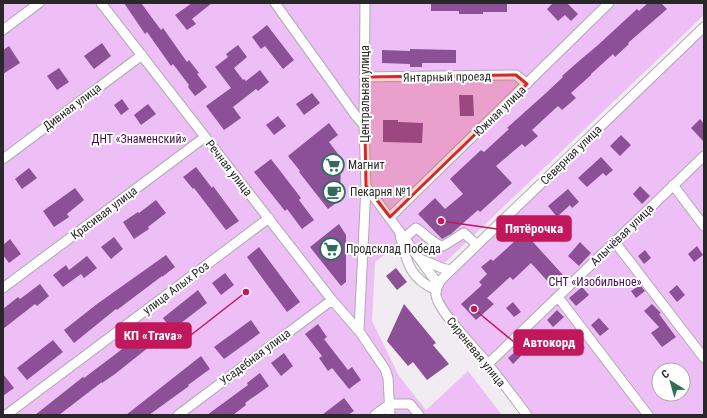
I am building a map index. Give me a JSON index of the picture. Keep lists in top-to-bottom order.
{
  "streets": {
    "street": [
      "Янтарный проезд",
      "Центральная улица",
      "Дивная улица",
      "Южная улица",
      "Северная улица",
      "Речная улица",
      "Красивая улица",
      "Алычёвая улица",
      "улица Алых Роз",
      "Сиреневая улица",
      "Усадебная улица"
    ]
  },
  "crossings": [
    ["Янтарный проезд", "Центральная улица"],
    ["Янтарный проезд", "Южная улица"],
    ["Центральная улица", "Речная улица"],
    ["Центральная улица", "Сиреневая улица"],
    ["Дивная улица", "Речная улица"],
    ["Южная улица", "Сиреневая улица"],
    ["Северная улица", "Сиреневая улица"],
    ["Речная улица", "Красивая улица"],
    ["Речная улица", "улица Алых Роз"],
    ["Речная улица", "Усадебная улица"],
    ["Алычёвая улица", "Сиреневая улица"]
  ],
  "parks": ["ДНТ «Знаменский»", "СНТ «Изобильное»"],
  "places": {
    "supermarket": ["Магнит", "Продсклад Победа"],
    "cafe": ["Пекарня №1"],
    "other": ["Пятёрочка", "КП «Trava»", "Автокорд"]
  },
  "north": "top left"
}
